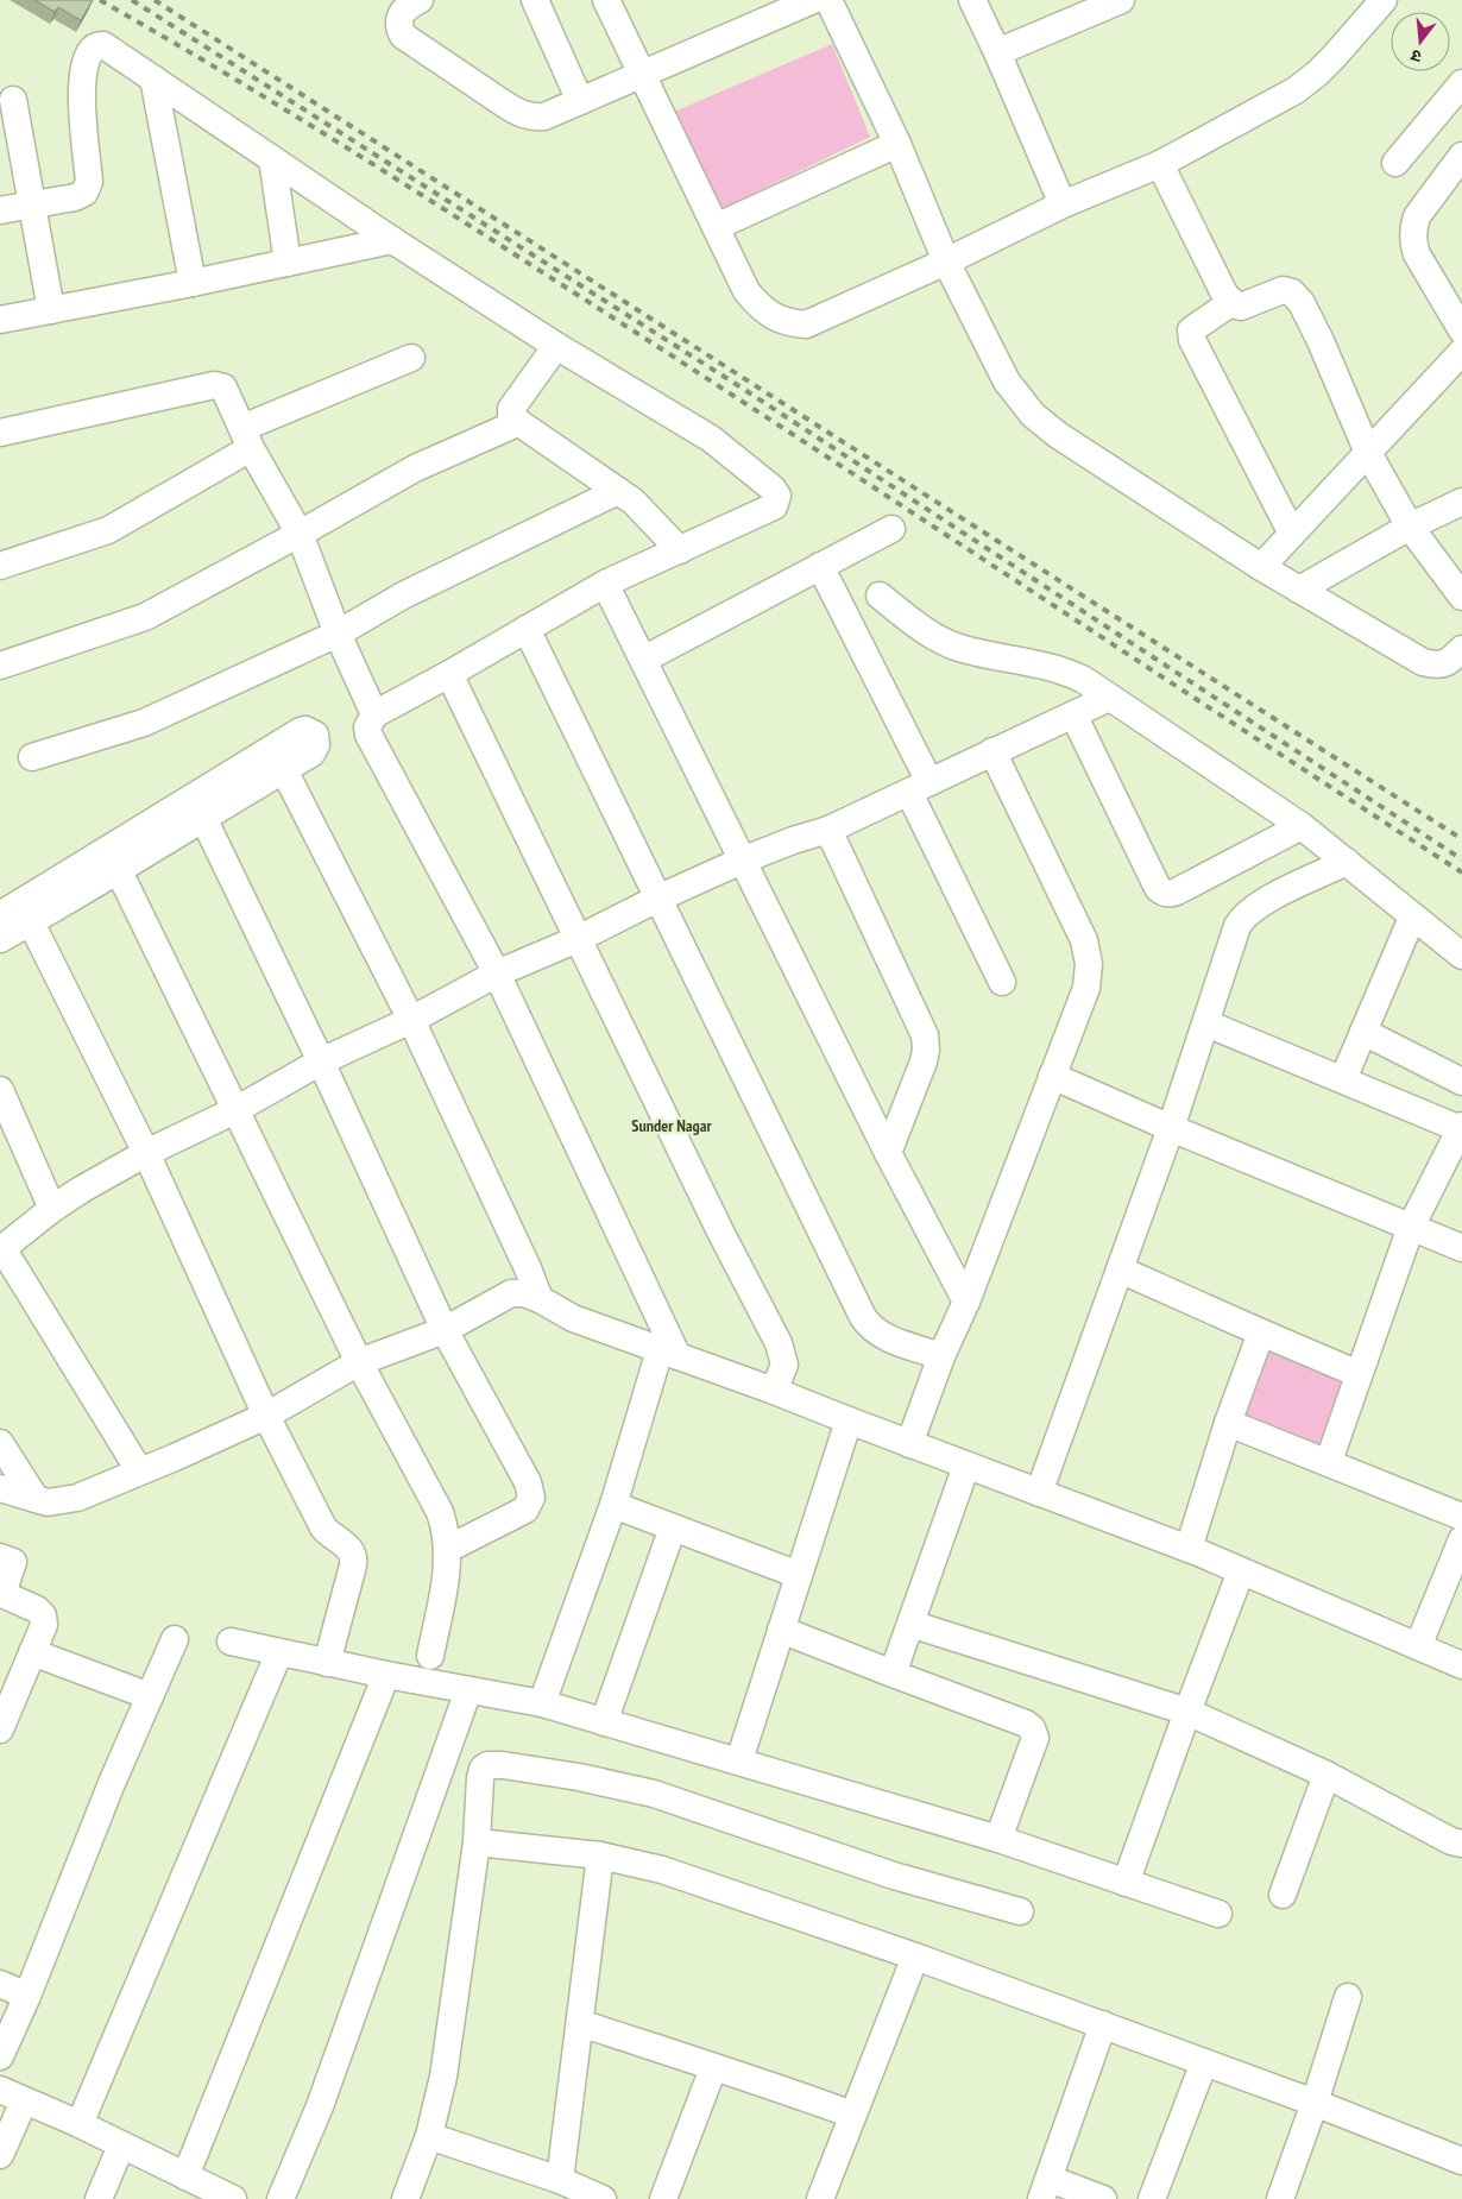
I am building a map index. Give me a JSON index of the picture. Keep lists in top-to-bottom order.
{
  "districts": ["Sunder Nagar"],
  "north": "bottom"
}
